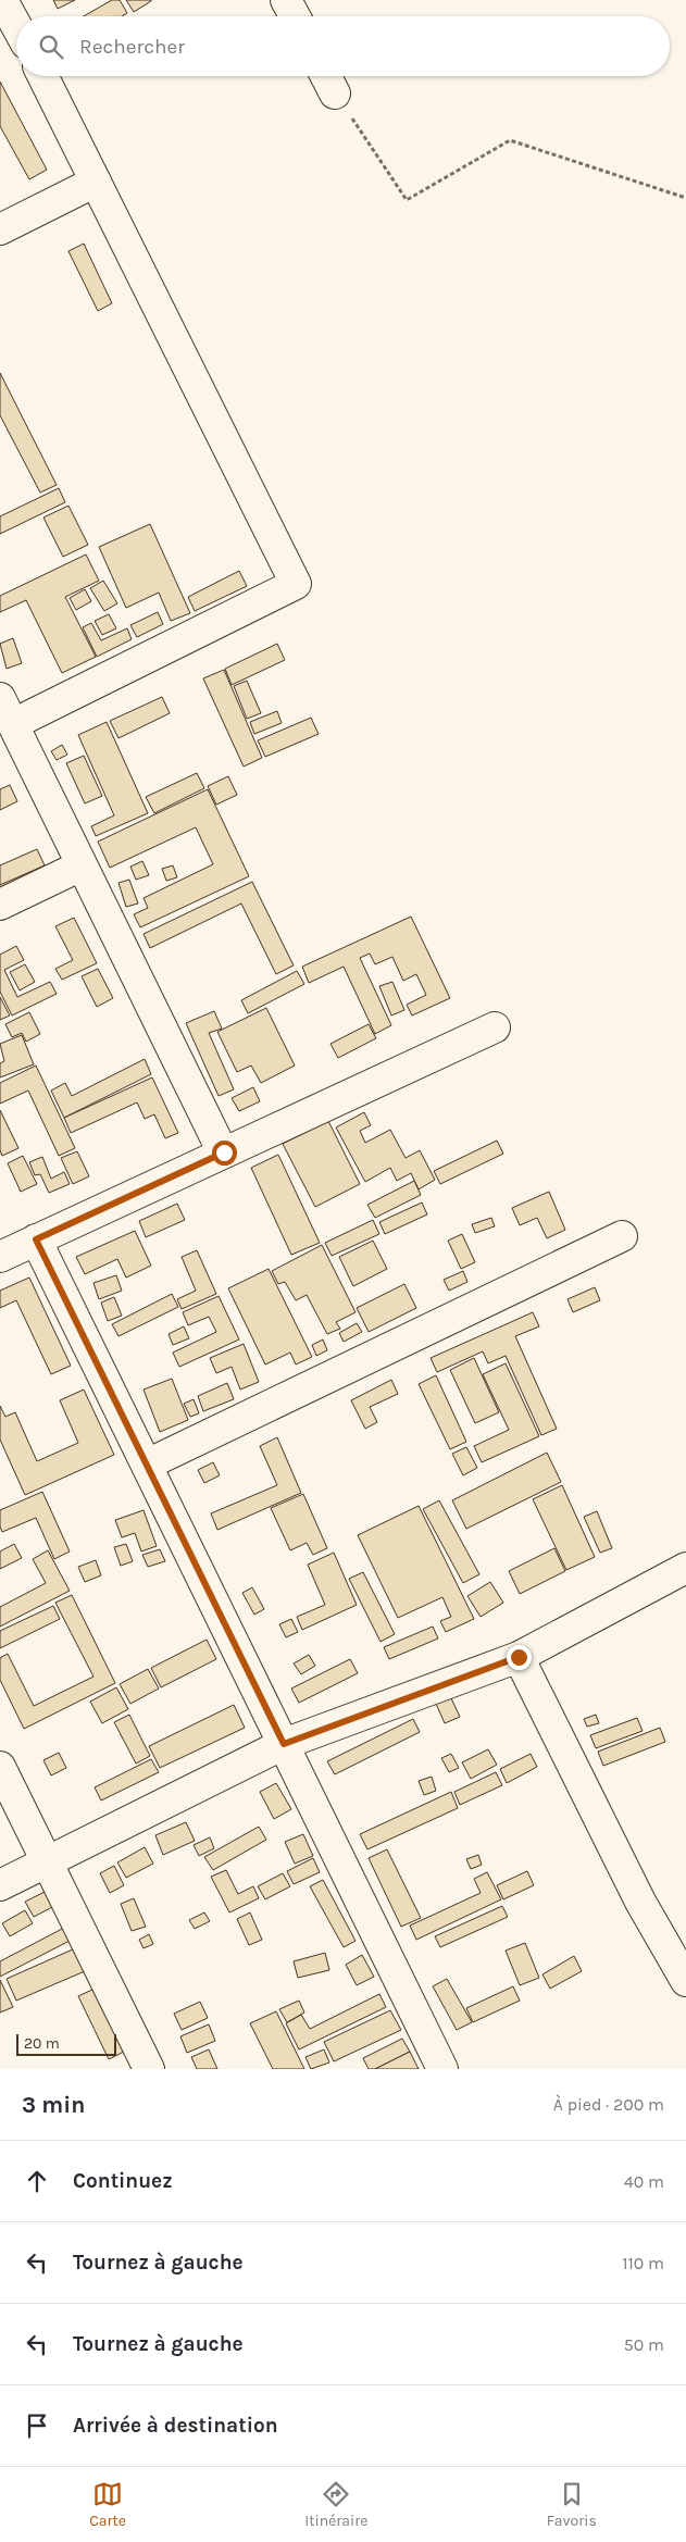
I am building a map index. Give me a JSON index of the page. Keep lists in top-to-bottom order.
{
  "scale_bar": "20 m",
  "page": {
    "search": "Rechercher",
    "scale": "20 m",
    "heading": ["3 min", "À pied · 200 m"],
    "list": [
      ["Continuez", "40 m"],
      ["Tournez à gauche", "110 m"],
      ["Tournez à gauche", "50 m"],
      "Arrivée à destination"
    ],
    "nav": ["Carte", "Itinéraire", "Favoris"]
  }
}
